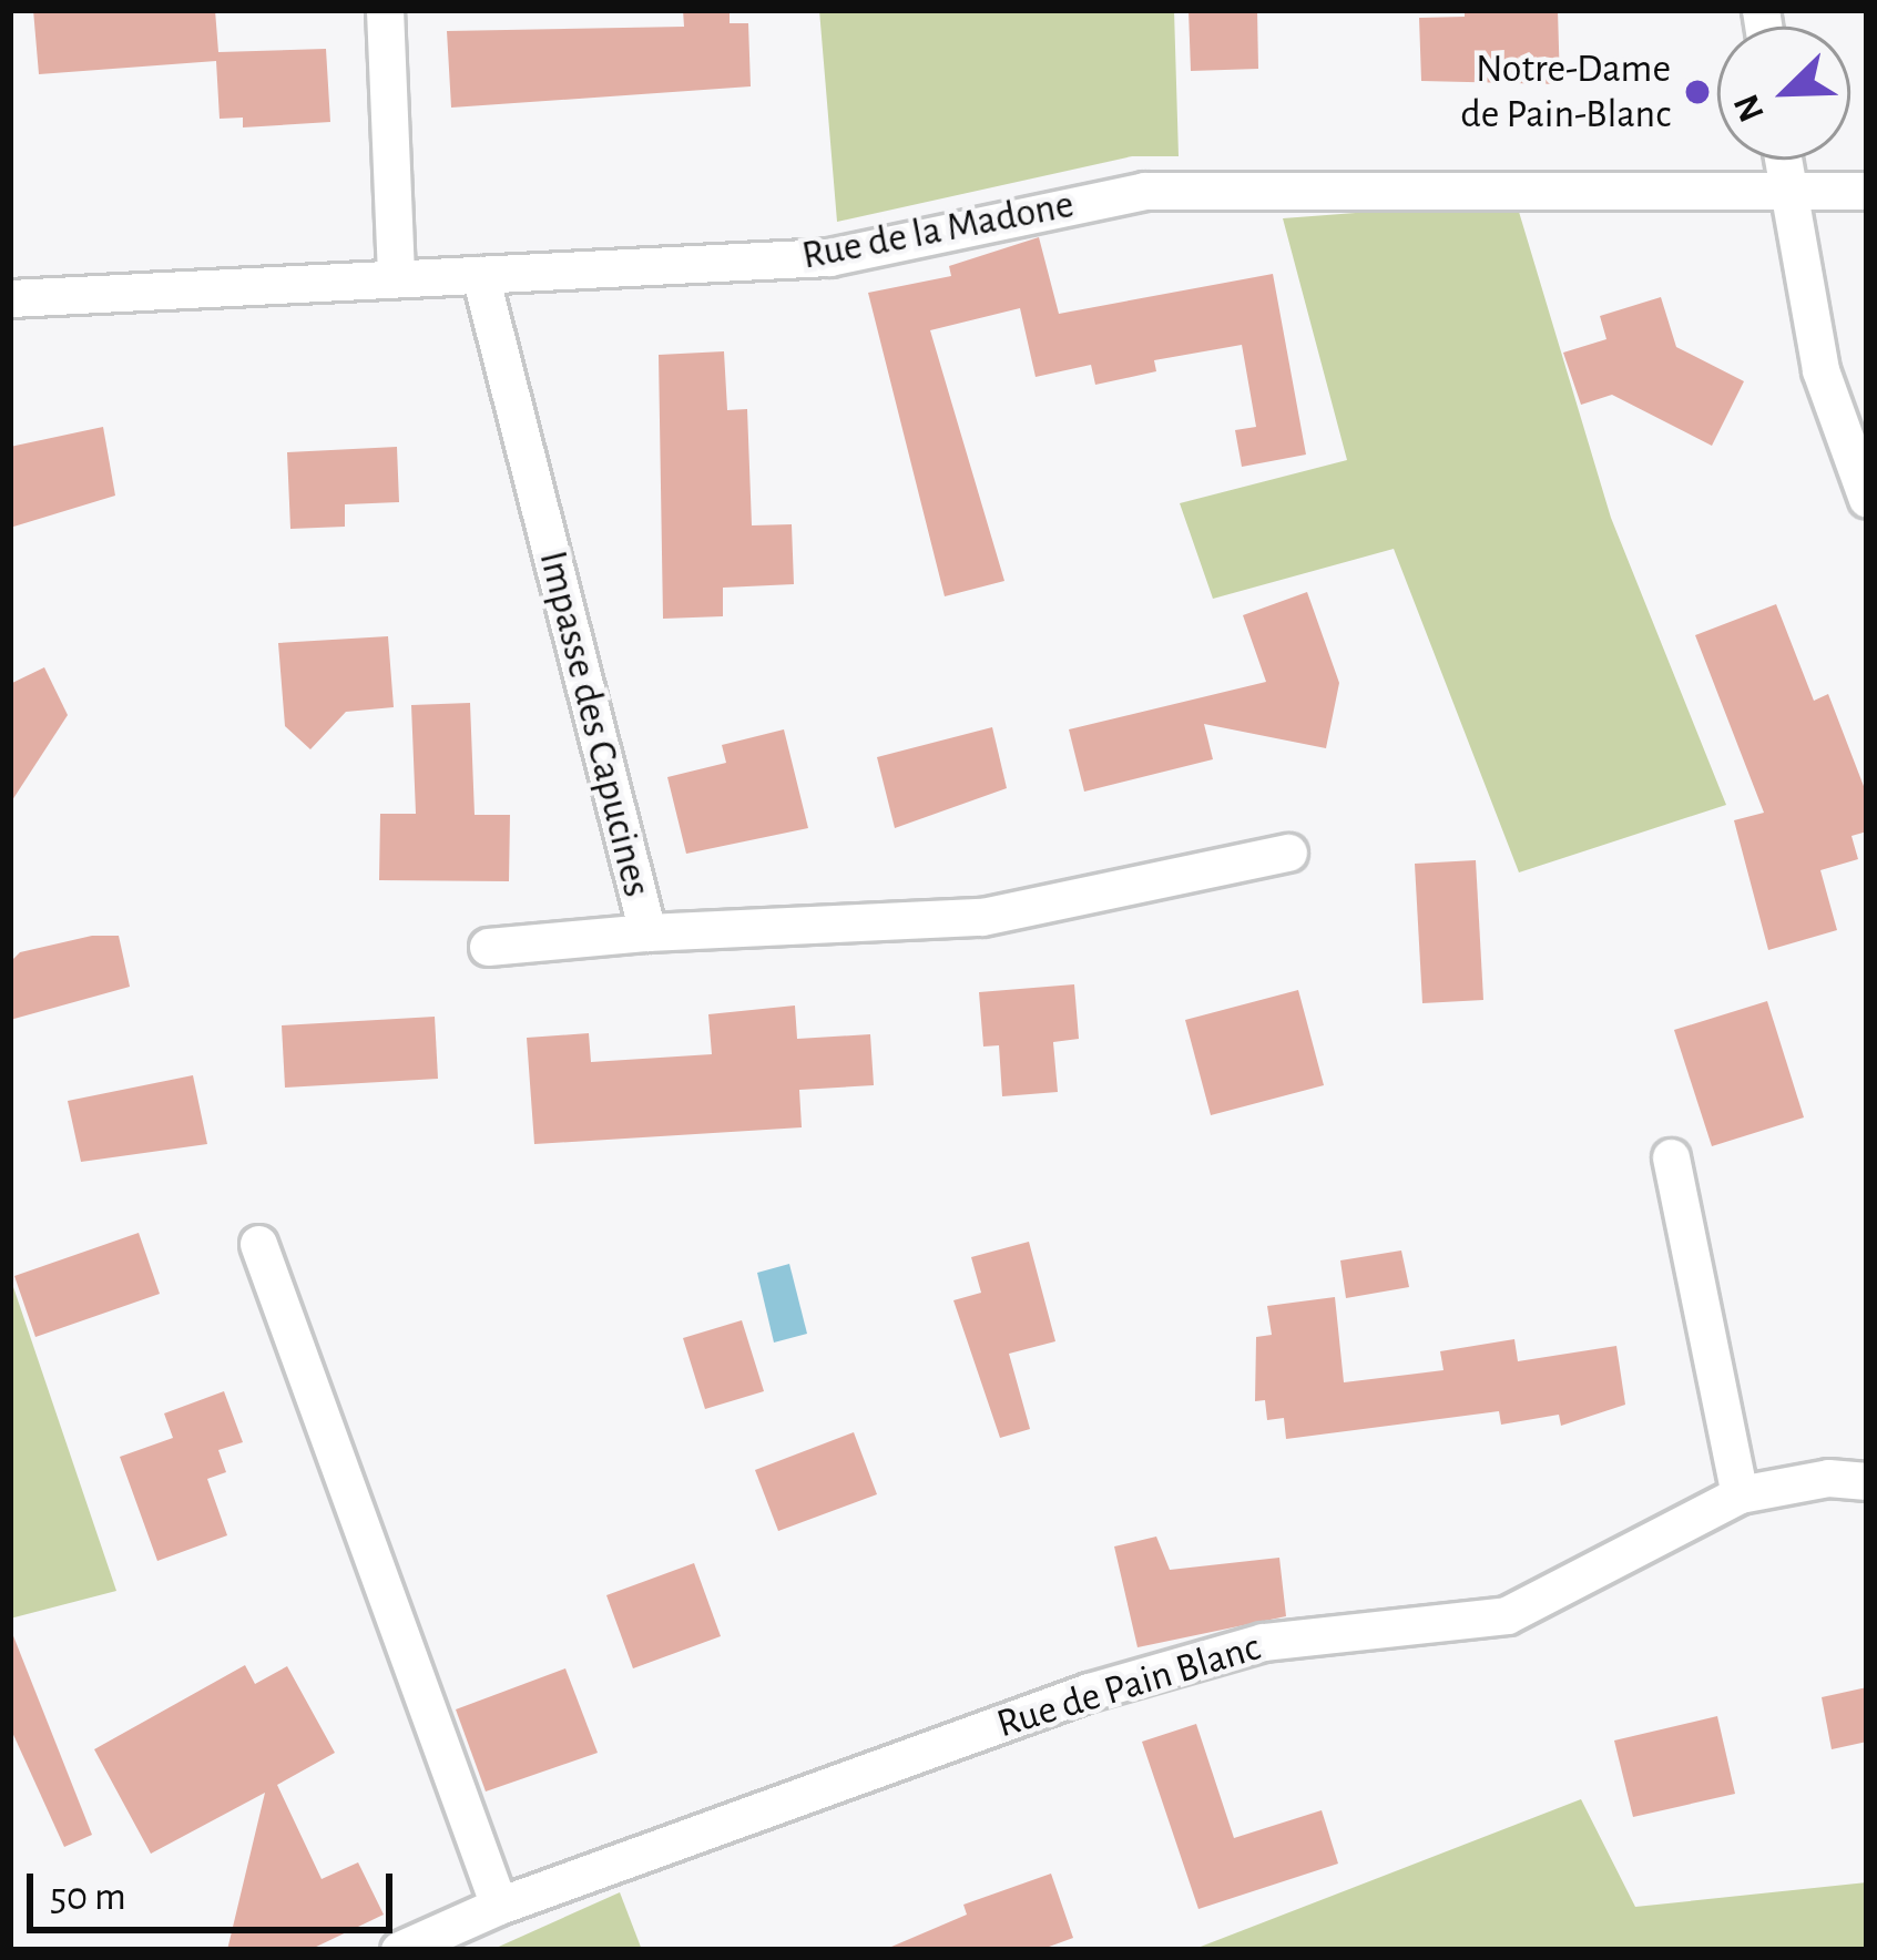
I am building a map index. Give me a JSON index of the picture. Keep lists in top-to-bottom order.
{
  "streets": {
    "street": ["Rue de la Madone", "Impasse des Capucines", "Rue de Pain Blanc"]
  },
  "crossings": [
    ["Rue de la Madone", "Impasse des Capucines"]
  ],
  "places": ["Notre-Dame de Pain-Blanc"],
  "scale_bar": "50 m",
  "north": "bottom left"
}
